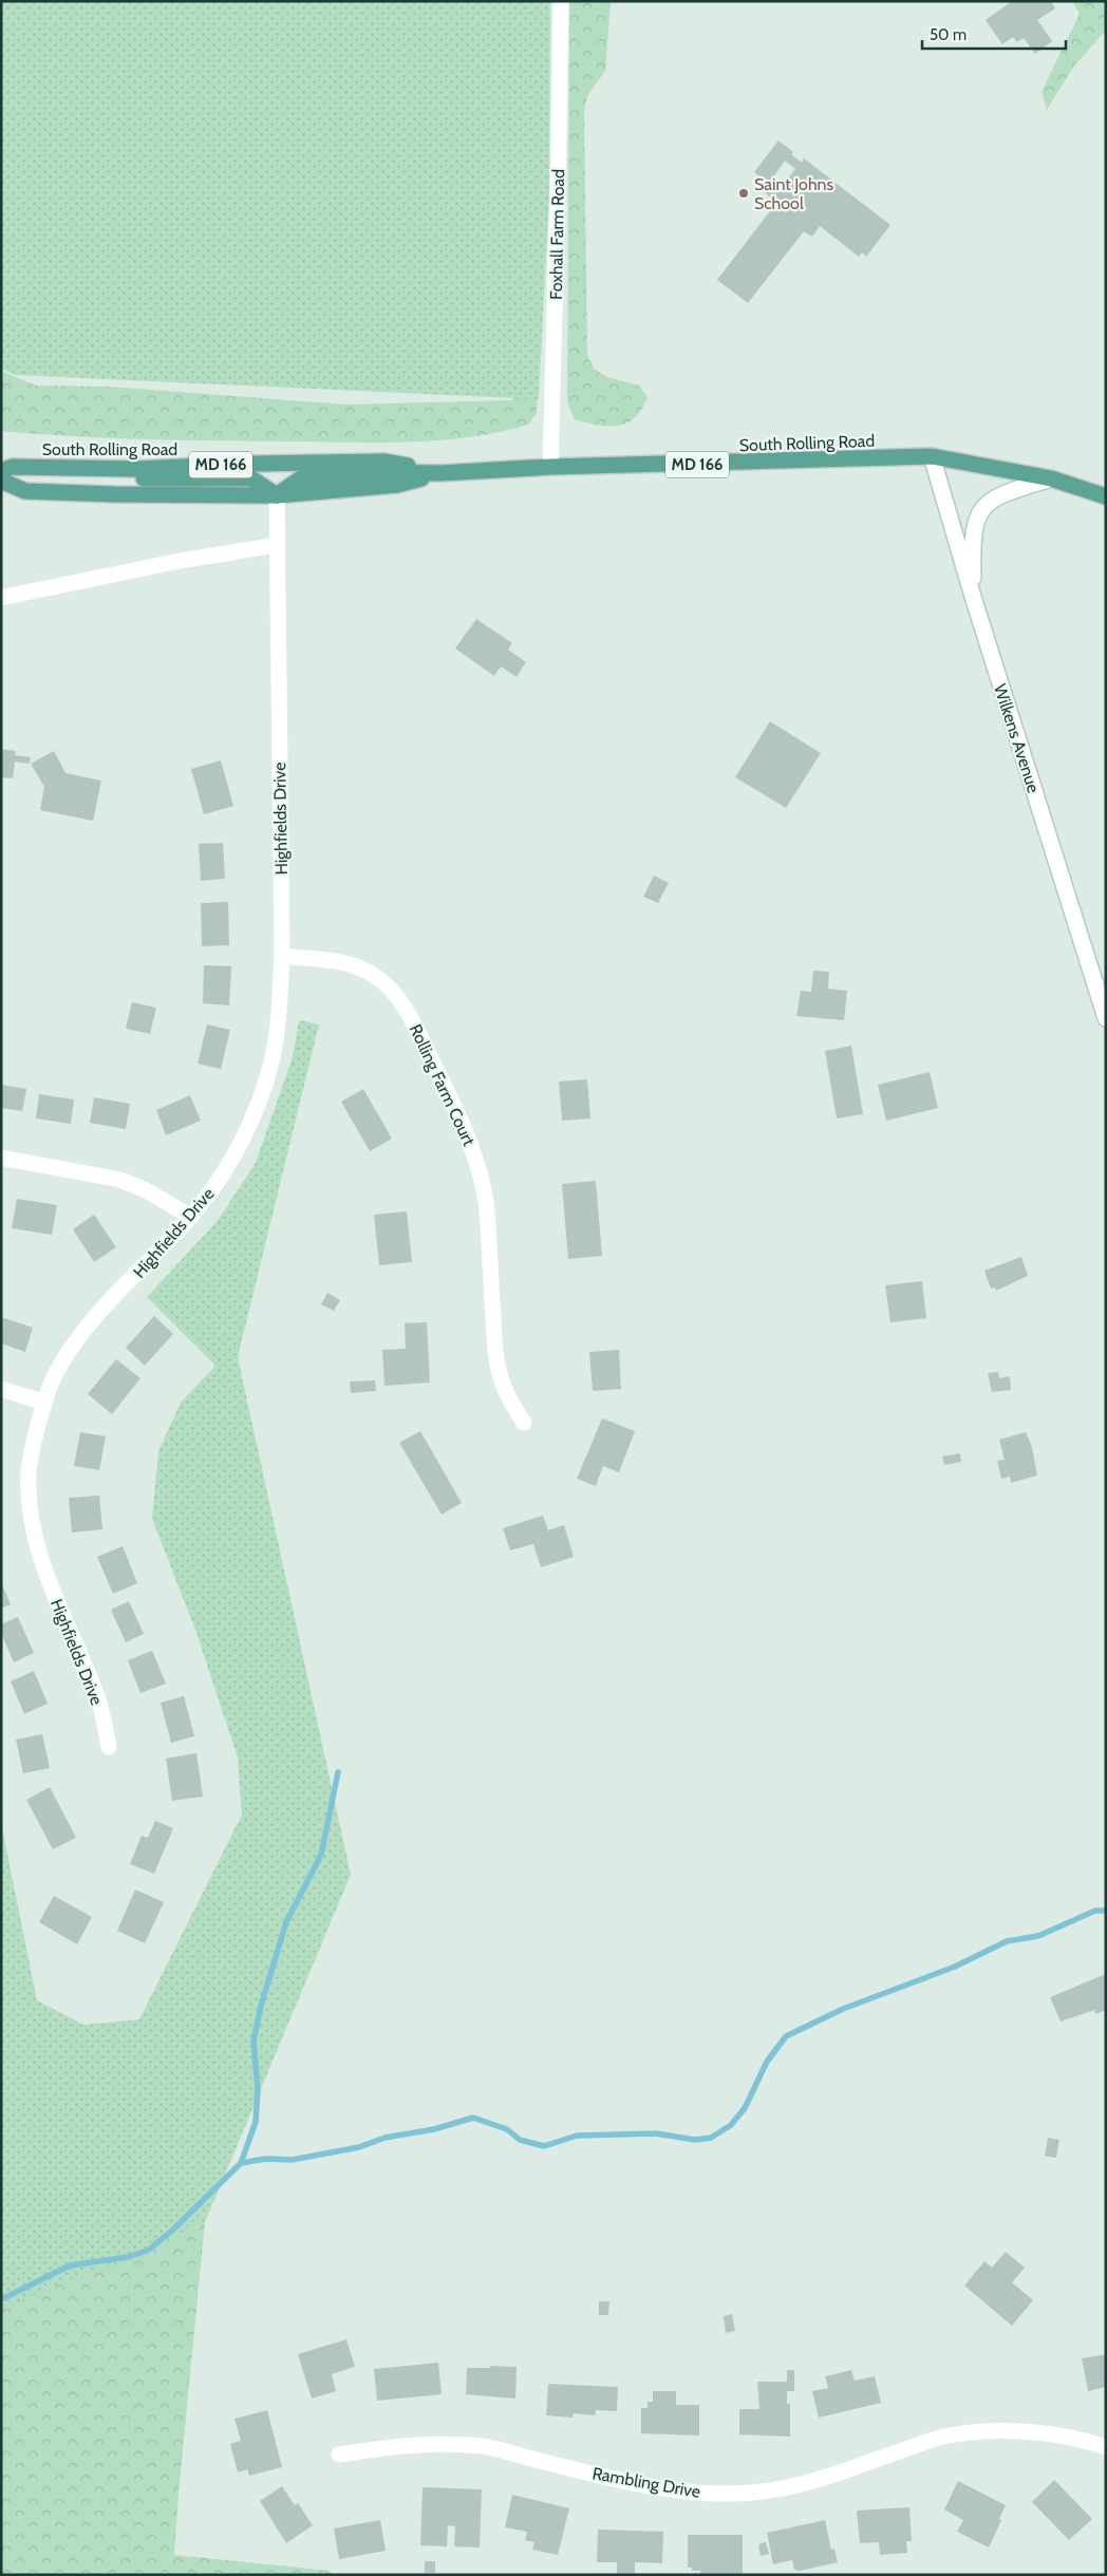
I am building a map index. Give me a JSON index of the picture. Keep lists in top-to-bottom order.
{
  "streets": {
    "main road": ["South Rolling Road", "MD 166"],
    "street": [
      "Foxhall Farm Road",
      "Wilkens Avenue",
      "Highfields Drive",
      "Rolling Farm Court",
      "Rambling Drive"
    ]
  },
  "crossings": [
    ["Foxhall Farm Road", "South Rolling Road"],
    ["South Rolling Road", "Wilkens Avenue"],
    ["South Rolling Road", "Highfields Drive"],
    ["Highfields Drive", "Rolling Farm Court"]
  ],
  "places": ["Saint Johns School"],
  "scale_bar": "50 m"
}
